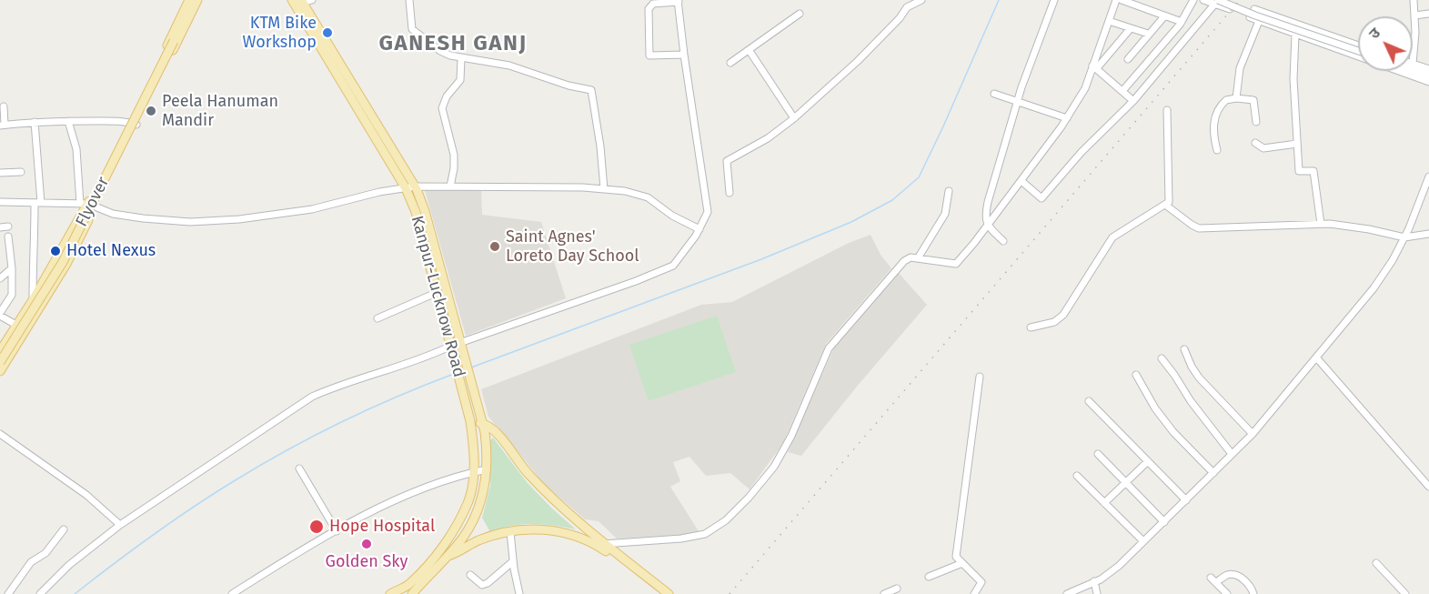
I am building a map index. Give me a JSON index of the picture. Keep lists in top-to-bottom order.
{
  "streets": {
    "main road": ["Flyover", "Kanpur-Lucknow Road"]
  },
  "districts": ["GANESH GANJ"],
  "places": [
    "KTM Bike Workshop",
    "Peela Hanuman Mandir",
    "Saint Agnes' Loreto Day School",
    "Hotel Nexus",
    "Hope Hospital",
    "Golden Sky"
  ],
  "north": "top left"
}
